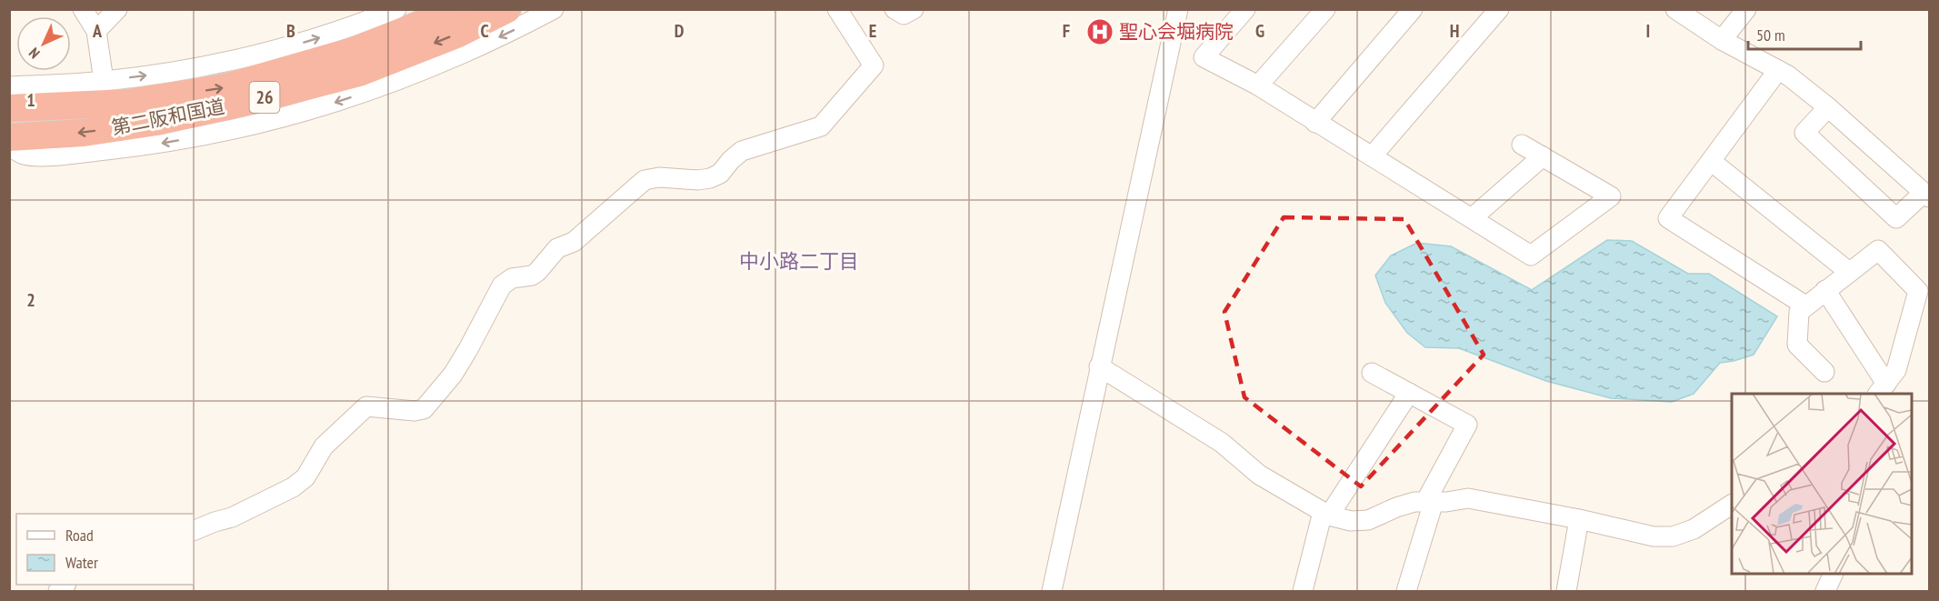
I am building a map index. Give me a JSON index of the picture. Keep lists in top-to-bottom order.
{
  "streets": {
    "highway": ["26", "第二阪和国道"]
  },
  "districts": ["中小路二丁目"],
  "places": {
    "hospital": ["聖心会堀病院"]
  },
  "legend": ["Road", "Water"],
  "scale_bar": "50 m",
  "north": "bottom left",
  "grid": {
    "columns": [
      "A",
      "B",
      "C",
      "D",
      "E",
      "F",
      "G",
      "H",
      "I"
    ],
    "rows": ["1", "2"]
  }
}
